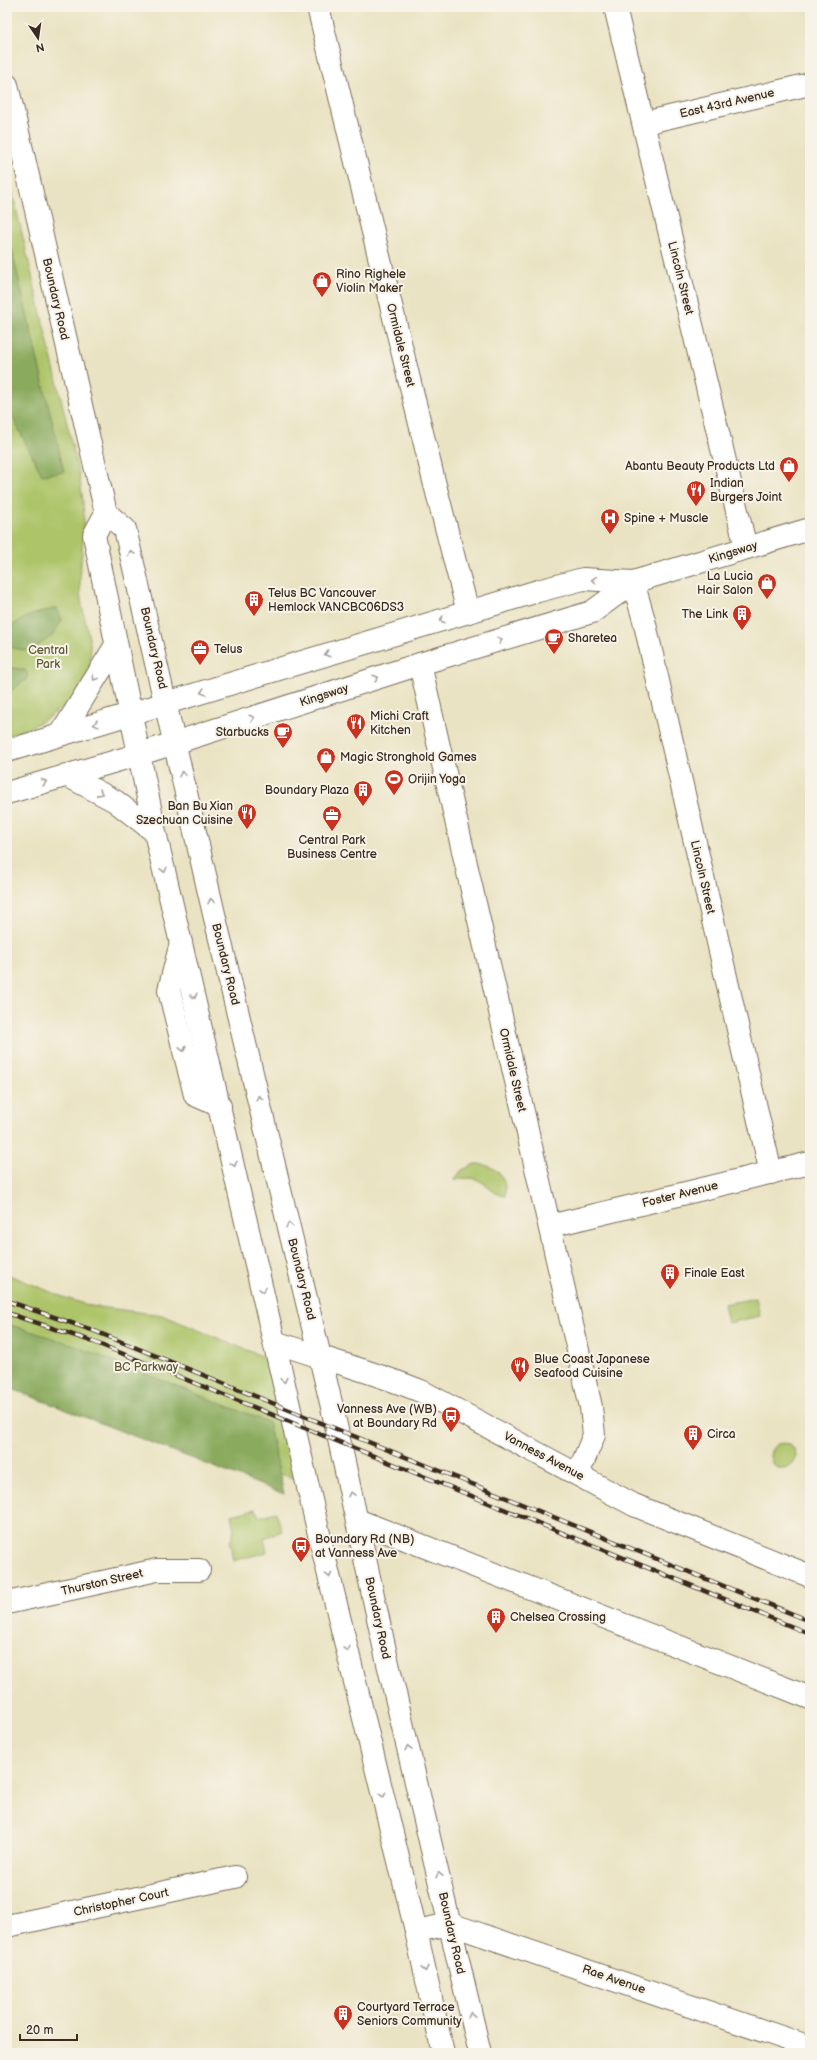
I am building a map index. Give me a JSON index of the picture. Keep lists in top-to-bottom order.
{
  "streets": {
    "main road": [
      "East 43rd Avenue",
      "Lincoln Street",
      "Boundary Road",
      "Ormidale Street",
      "Kingsway",
      "Foster Avenue",
      "Vanness Avenue",
      "Thurston Street",
      "Christopher Court",
      "Rae Avenue"
    ]
  },
  "crossings": [
    ["East 43rd Avenue", "Lincoln Street"],
    ["Lincoln Street", "Kingsway"],
    ["Lincoln Street", "Foster Avenue"],
    ["Boundary Road", "Kingsway"],
    ["Boundary Road", "Vanness Avenue"],
    ["Boundary Road", "Rae Avenue"],
    ["Ormidale Street", "Kingsway"],
    ["Ormidale Street", "Foster Avenue"],
    ["Ormidale Street", "Vanness Avenue"]
  ],
  "parks": ["Central Park", "BC Parkway"],
  "places": {
    "shop": [
      "Rino Righele Violin Maker",
      "Abantu Beauty Products Ltd",
      "La Lucia Hair Salon",
      "Magic Stronghold Games"
    ],
    "restaurant": [
      "Indian Burgers Joint",
      "Michi Craft Kitchen",
      "Ban Bu Xian Szechuan Cuisine",
      "Blue Coast Japanese Seafood Cuisine"
    ],
    "hospital": ["Spine + Muscle"],
    "building": [
      "Telus BC Vancouver Hemlock VANCBC06DS3",
      "The Link",
      "Boundary Plaza",
      "Finale East",
      "Circa",
      "Chelsea Crossing",
      "Courtyard Terrace Seniors Community"
    ],
    "cafe": ["Sharetea", "Starbucks"],
    "office": ["Telus", "Central Park Business Centre"],
    "sports": ["Orijin Yoga"],
    "bus stop": ["Vanness Ave (WB) at Boundary Rd", "Boundary Rd (NB) at Vanness Ave"]
  },
  "scale_bar": "20 m",
  "north": "bottom"
}
